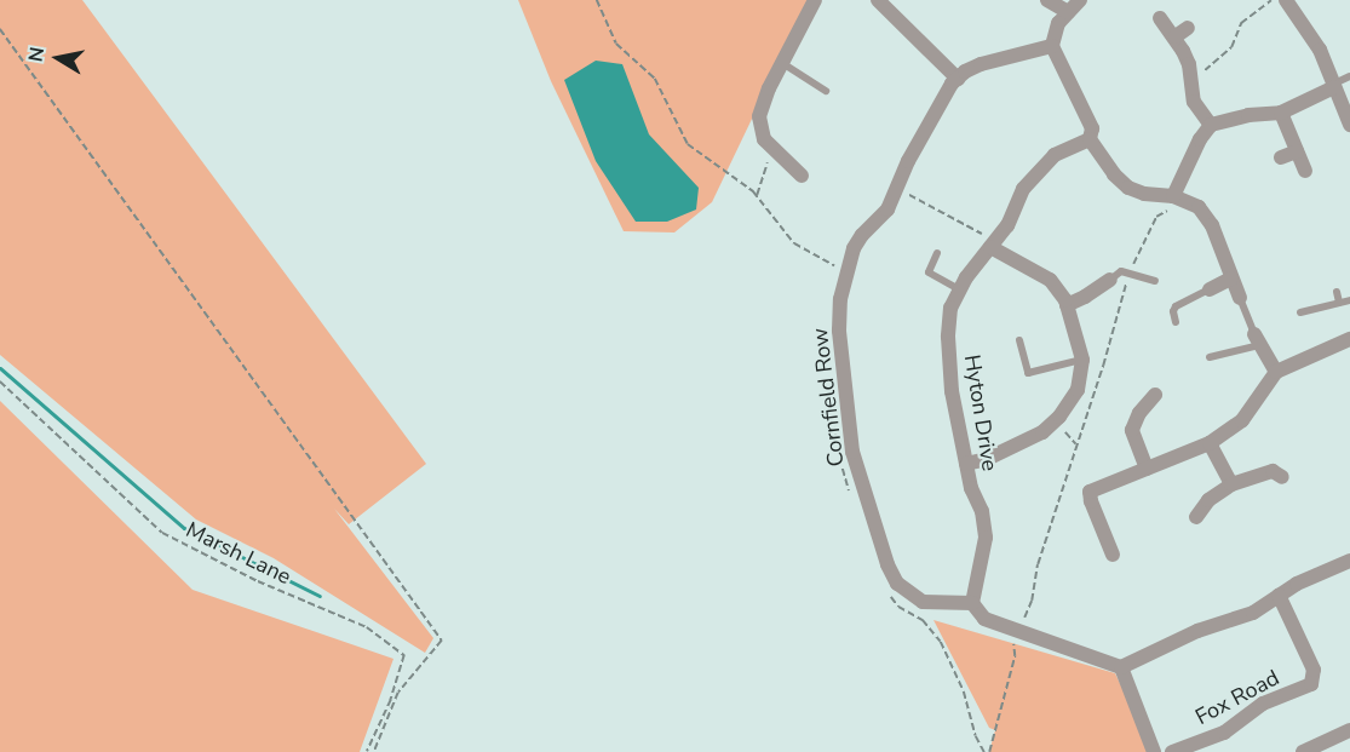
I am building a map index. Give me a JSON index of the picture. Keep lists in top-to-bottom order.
{
  "streets": {
    "street": ["Cornfield Row", "Hyton Drive", "Fox Road"],
    "path": ["Marsh Lane"]
  },
  "crossings": [
    ["Cornfield Row", "Hyton Drive"]
  ],
  "north": "left"
}
